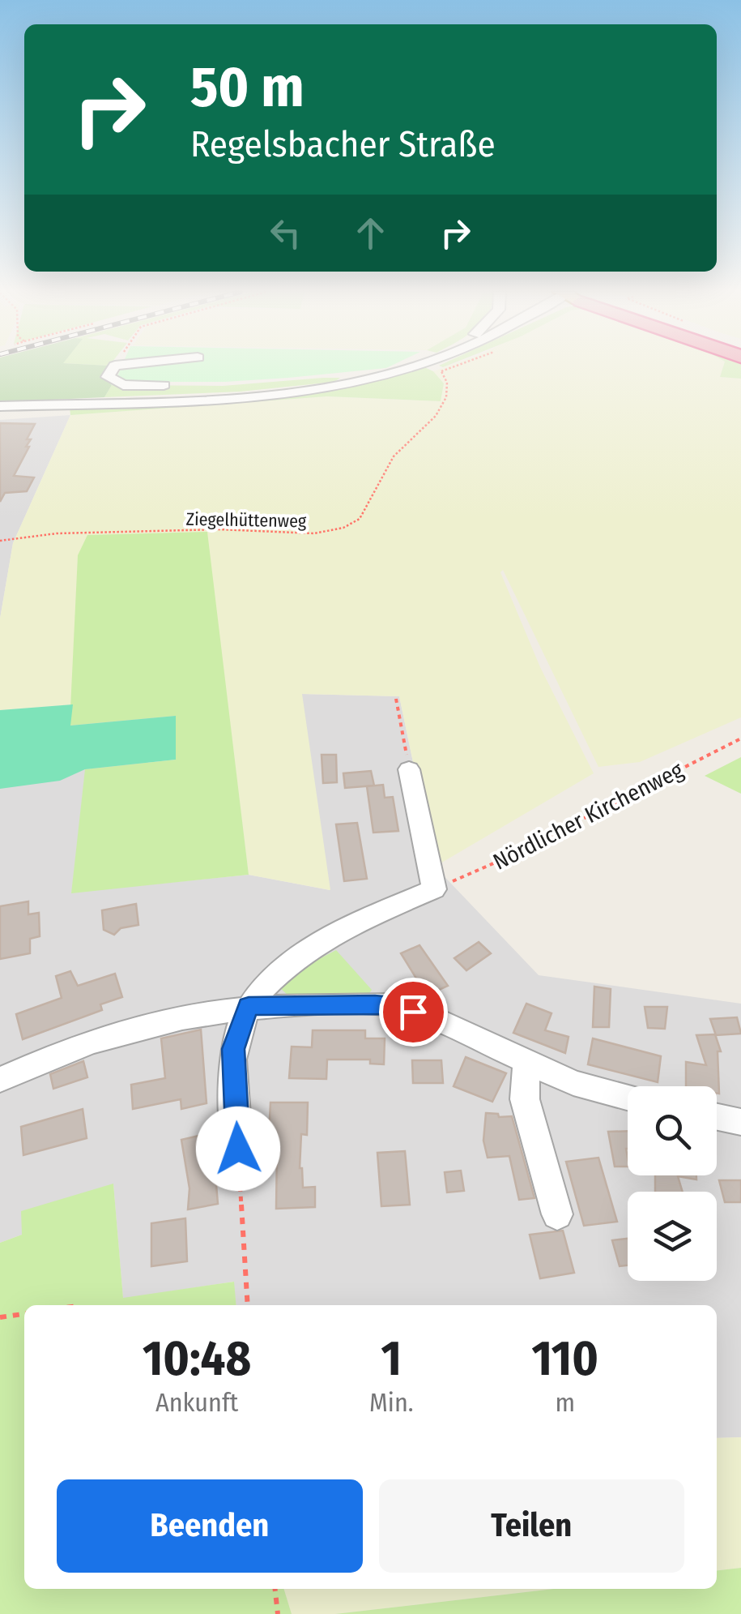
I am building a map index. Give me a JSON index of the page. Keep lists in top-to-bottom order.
{
  "streets": {
    "path": ["Ziegelhüttenweg", "Nördlicher Kirchenweg"]
  },
  "page": {
    "turn": ["50 m", "Regelsbacher Straße"],
    "eta": [
      "10:48",
      "Ankunft",
      "1",
      "Min.",
      "110",
      "m"
    ],
    "buttons": ["Beenden", "Teilen"]
  }
}
